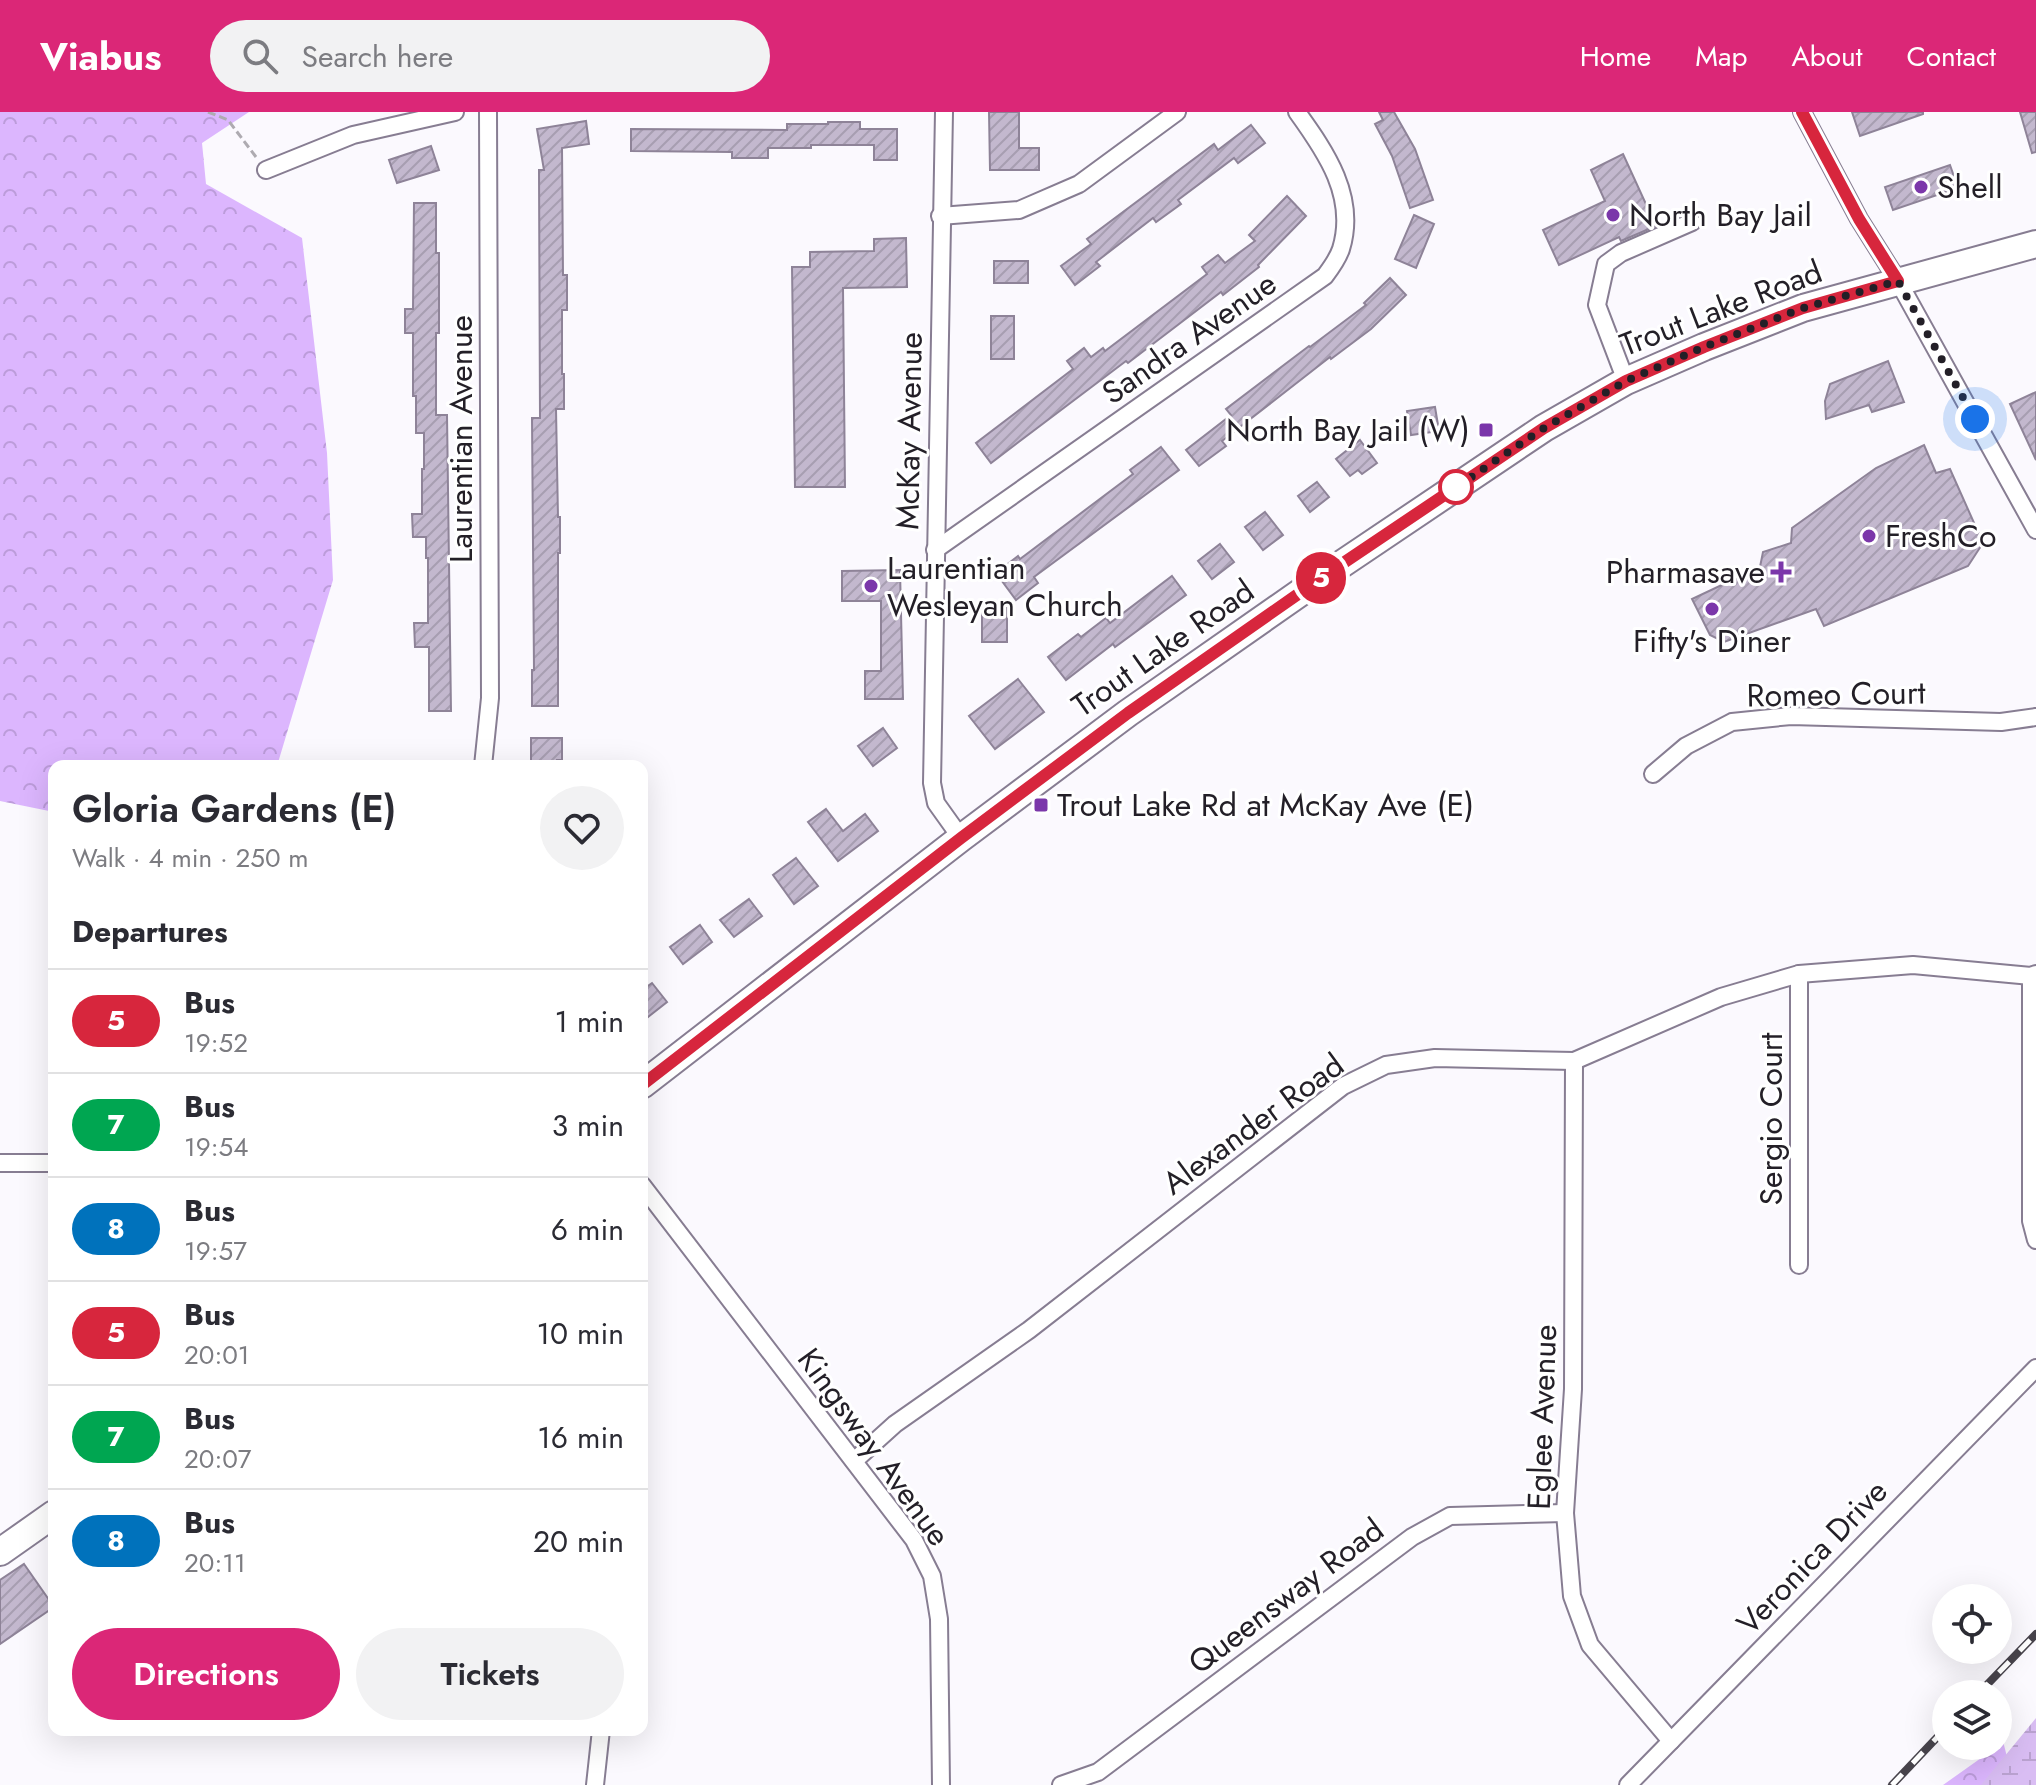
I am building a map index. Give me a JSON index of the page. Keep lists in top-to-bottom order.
{
  "streets": {
    "main road": ["Trout Lake Road"],
    "street": [
      "Sandra Avenue",
      "McKay Avenue",
      "Laurentian Avenue",
      "Romeo Court",
      "Sergio Court",
      "Alexander Road",
      "Eglee Avenue",
      "Kingsway Avenue",
      "Veronica Drive",
      "Queensway Road"
    ]
  },
  "crossings": [
    ["Trout Lake Road", "McKay Avenue"],
    ["Sandra Avenue", "McKay Avenue"],
    ["Sergio Court", "Alexander Road"],
    ["Alexander Road", "Eglee Avenue"],
    ["Alexander Road", "Kingsway Avenue"],
    ["Eglee Avenue", "Veronica Drive"],
    ["Eglee Avenue", "Queensway Road"]
  ],
  "places": {
    "other": [
      "Shell",
      "North Bay Jail",
      "FreshCo",
      "Laurentian Wesleyan Church",
      "Fifty's Diner"
    ],
    "transit": ["North Bay Jail (W)", "Trout Lake Rd at McKay Ave (E)"],
    "health": ["Pharmasave"]
  },
  "lines": ["bus line 5"],
  "page": {
    "header": "Viabus",
    "search": "Search here",
    "nav": [
      "Home",
      "Map",
      "About",
      "Contact"
    ],
    "on_map": "5",
    "heading": [
      ["Gloria Gardens (E)", "Walk · 4 min · 250 m"],
      "Departures"
    ],
    "list": [
      {
        "mark": "5",
        "name": "Bus",
        "note": "19:52",
        "value": "1 min"
      },
      {
        "mark": "7",
        "name": "Bus",
        "note": "19:54",
        "value": "3 min"
      },
      {
        "mark": "8",
        "name": "Bus",
        "note": "19:57",
        "value": "6 min"
      },
      {
        "mark": "5",
        "name": "Bus",
        "note": "20:01",
        "value": "10 min"
      },
      {
        "mark": "7",
        "name": "Bus",
        "note": "20:07",
        "value": "16 min"
      },
      {
        "mark": "8",
        "name": "Bus",
        "note": "20:11",
        "value": "20 min"
      }
    ],
    "buttons": ["Directions", "Tickets"]
  }
}
